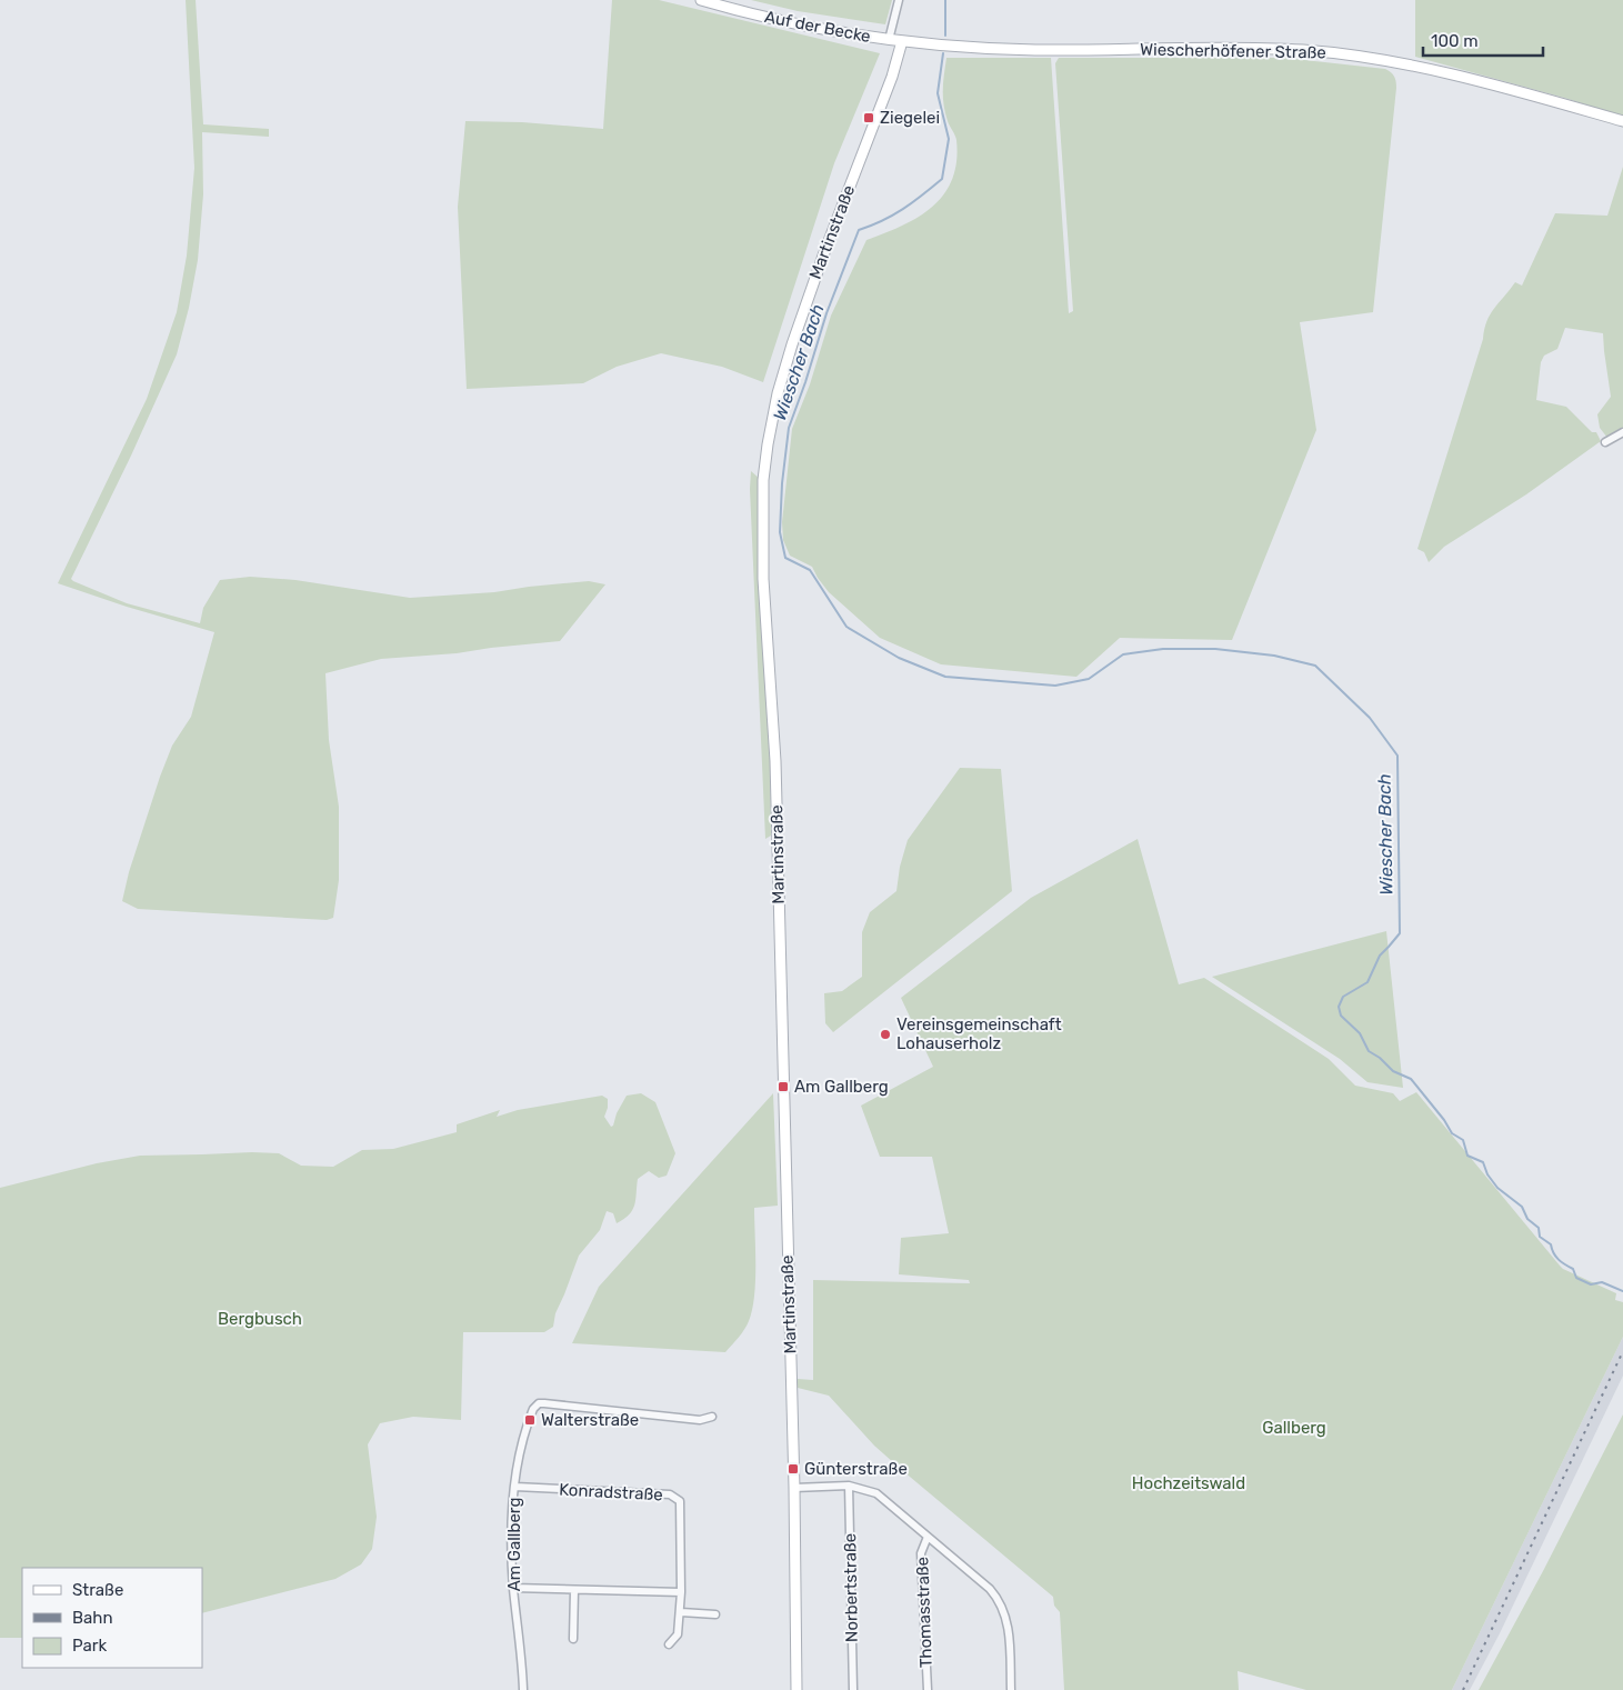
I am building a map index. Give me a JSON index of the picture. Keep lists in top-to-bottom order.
{
  "streets": {
    "street": [
      "Auf der Becke",
      "Wiescherhöfener Straße",
      "Martinstraße",
      "Konradstraße",
      "Am Gallberg",
      "Norbertstraße",
      "Thomasstraße"
    ]
  },
  "crossings": [
    ["Auf der Becke", "Wiescherhöfener Straße"],
    ["Auf der Becke", "Martinstraße"],
    ["Wiescherhöfener Straße", "Martinstraße"],
    ["Konradstraße", "Am Gallberg"]
  ],
  "water": ["Wiescher Bach"],
  "parks": ["Bergbusch", "Gallberg", "Hochzeitswald"],
  "places": {
    "transit": [
      "Ziegelei",
      "Am Gallberg",
      "Walterstraße",
      "Günterstraße"
    ],
    "other": ["Vereinsgemeinschaft Lohauserholz"]
  },
  "legend": ["Straße", "Bahn", "Park"],
  "scale_bar": "100 m"
}
